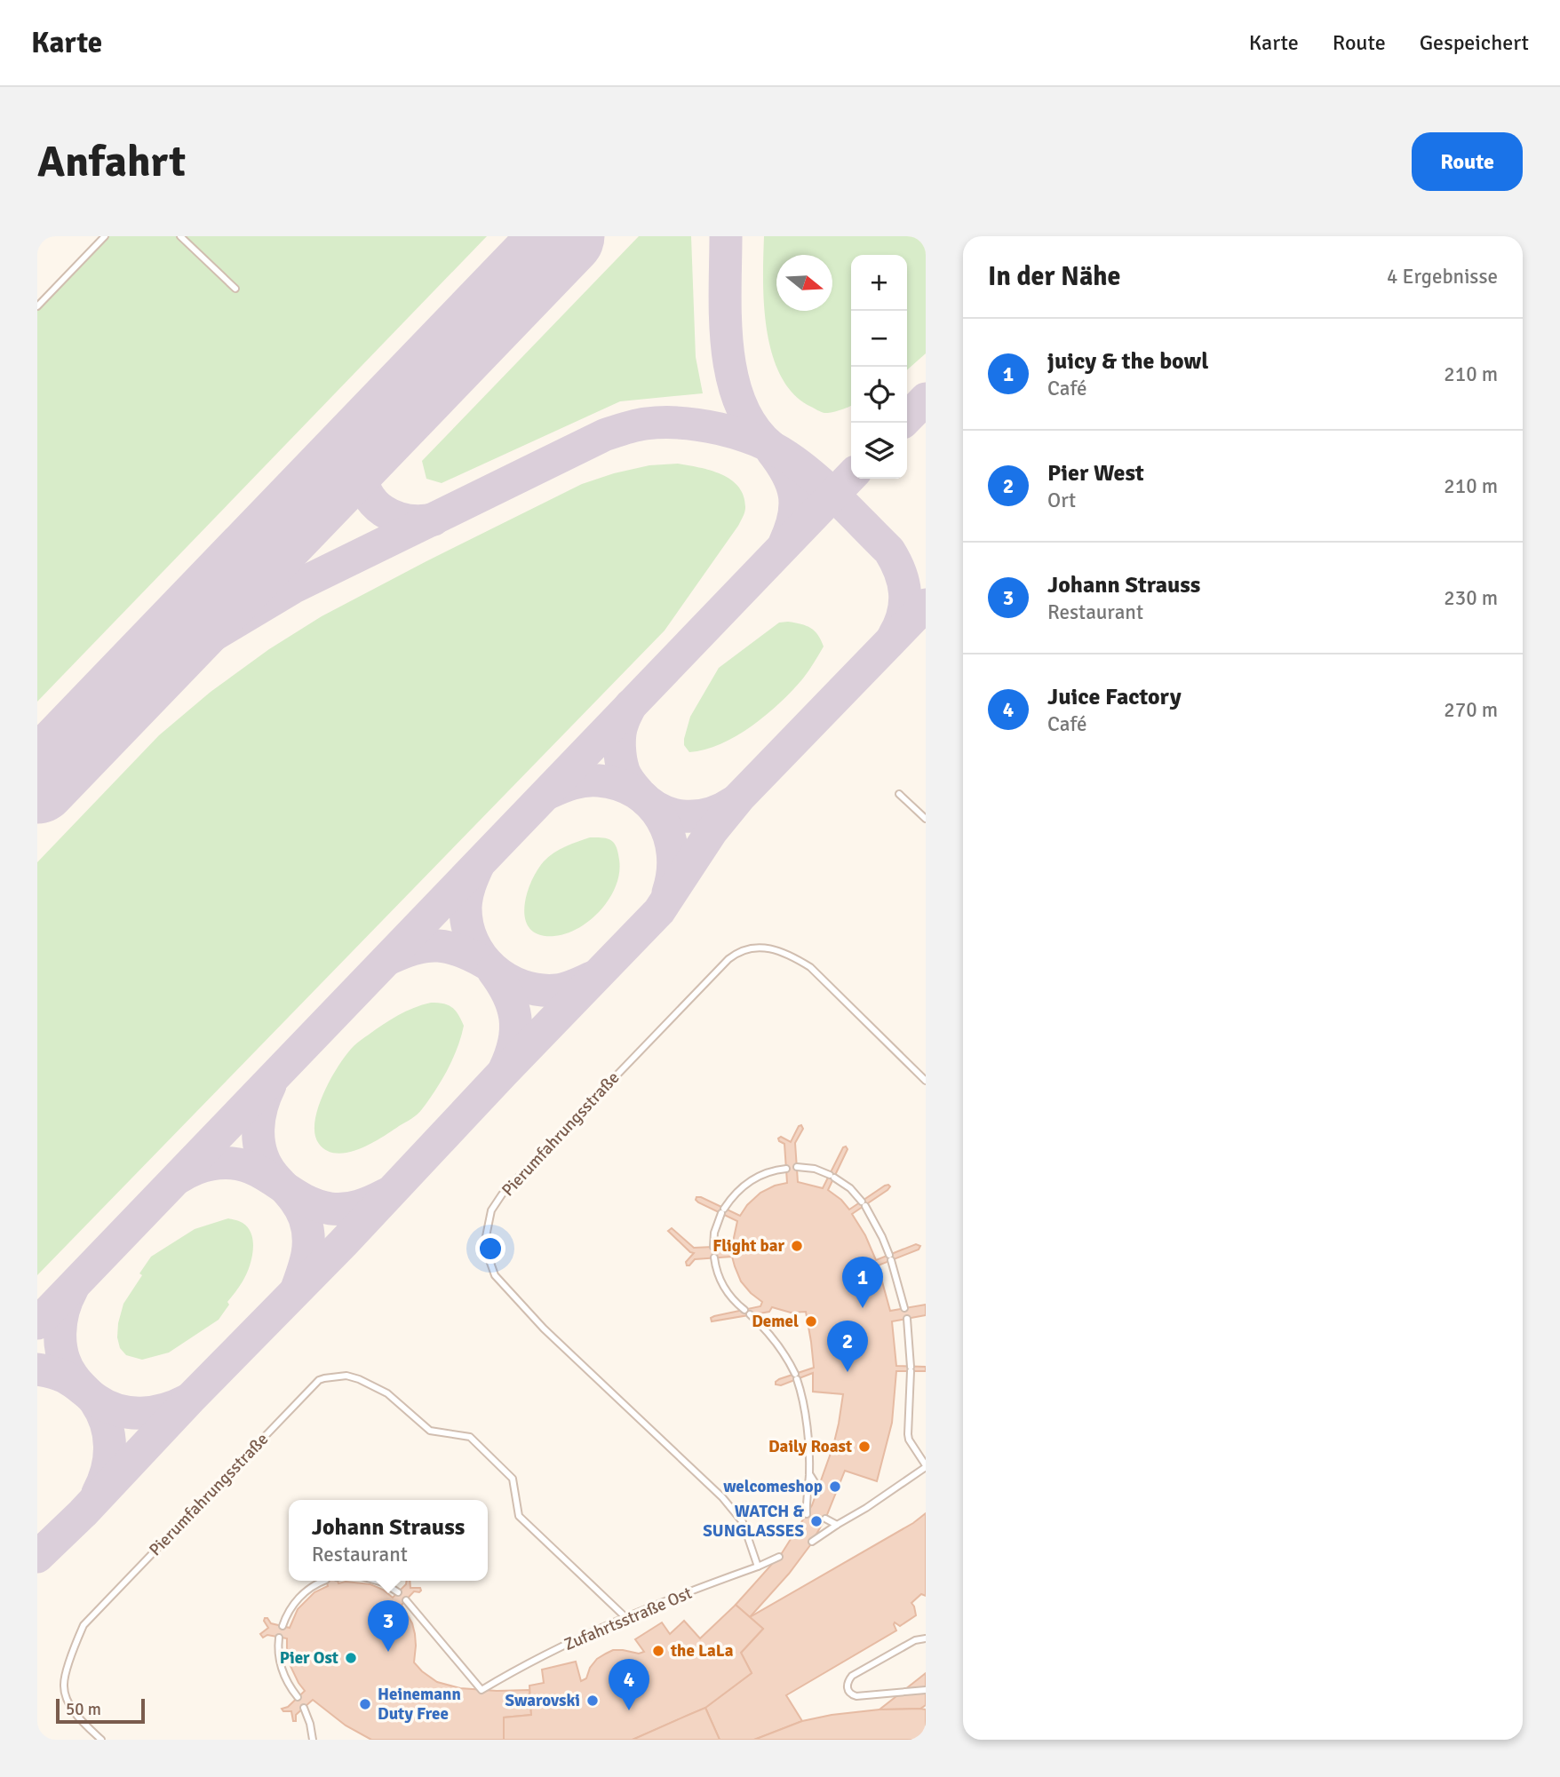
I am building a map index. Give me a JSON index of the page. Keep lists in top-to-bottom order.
{
  "streets": {
    "lane": ["Pierumfahrungsstraße", "Zufahrtsstraße Ost"]
  },
  "crossings": [
    ["Pierumfahrungsstraße", "Zufahrtsstraße Ost"]
  ],
  "places": [
    "Flight bar",
    "Demel",
    "Daily Roast",
    "welcomeshop",
    "WATCH & SUNGLASSES",
    "the LaLa",
    "Pier Ost",
    "Swarovski",
    "Heinemann Duty Free"
  ],
  "scale_bar": "50 m",
  "north": "right",
  "page": {
    "header": "Karte",
    "nav": ["Karte", "Route", "Gespeichert"],
    "buttons": "Route",
    "title": "Anfahrt",
    "heading": ["In der Nähe", "4 Ergebnisse"],
    "map_buttons": ["+", "−"],
    "list": [
      {
        "mark": "1",
        "name": "juicy & the bowl",
        "note": "Café",
        "value": "210 m"
      },
      {
        "mark": "2",
        "name": "Pier West",
        "note": "Ort",
        "value": "210 m"
      },
      {
        "mark": "3",
        "name": "Johann Strauss",
        "note": "Restaurant",
        "value": "230 m"
      },
      {
        "mark": "4",
        "name": "Juice Factory",
        "note": "Café",
        "value": "270 m"
      }
    ],
    "pins": [
      "1",
      "2",
      "3",
      "4"
    ],
    "popup": ["Johann Strauss", "Restaurant"],
    "scale": "50 m"
  }
}
